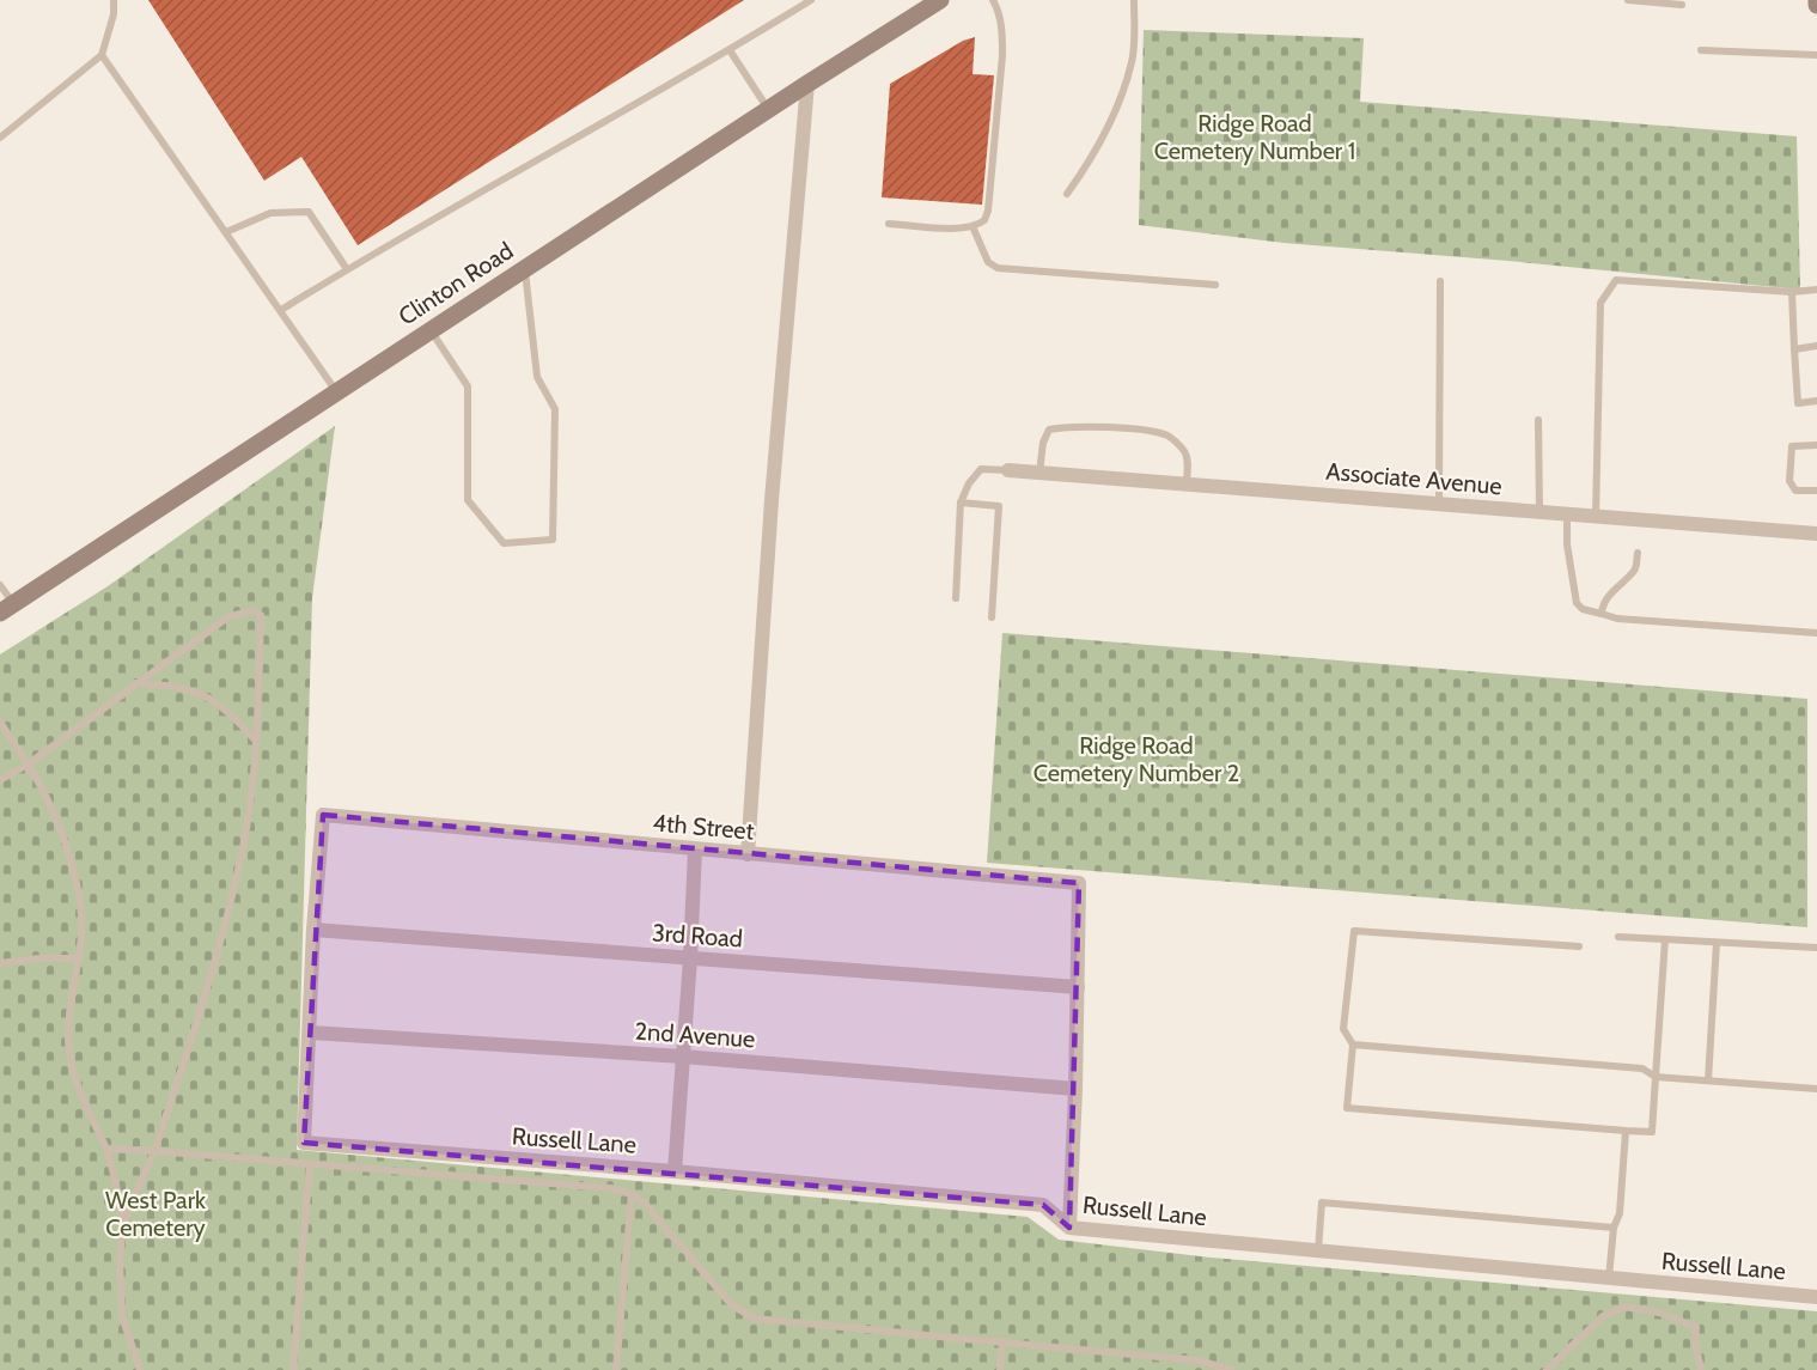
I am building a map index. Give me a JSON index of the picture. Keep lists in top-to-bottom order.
{
  "streets": {
    "street": [
      "Clinton Road",
      "Associate Avenue",
      "4th Street",
      "3rd Road",
      "2nd Avenue",
      "Russell Lane"
    ]
  },
  "crossings": [
    ["4th Street", "3rd Road"],
    ["2nd Avenue", "Russell Lane"]
  ],
  "parks": ["Ridge Road Cemetery Number 1", "Ridge Road Cemetery Number 2", "West Park Cemetery"]
}
